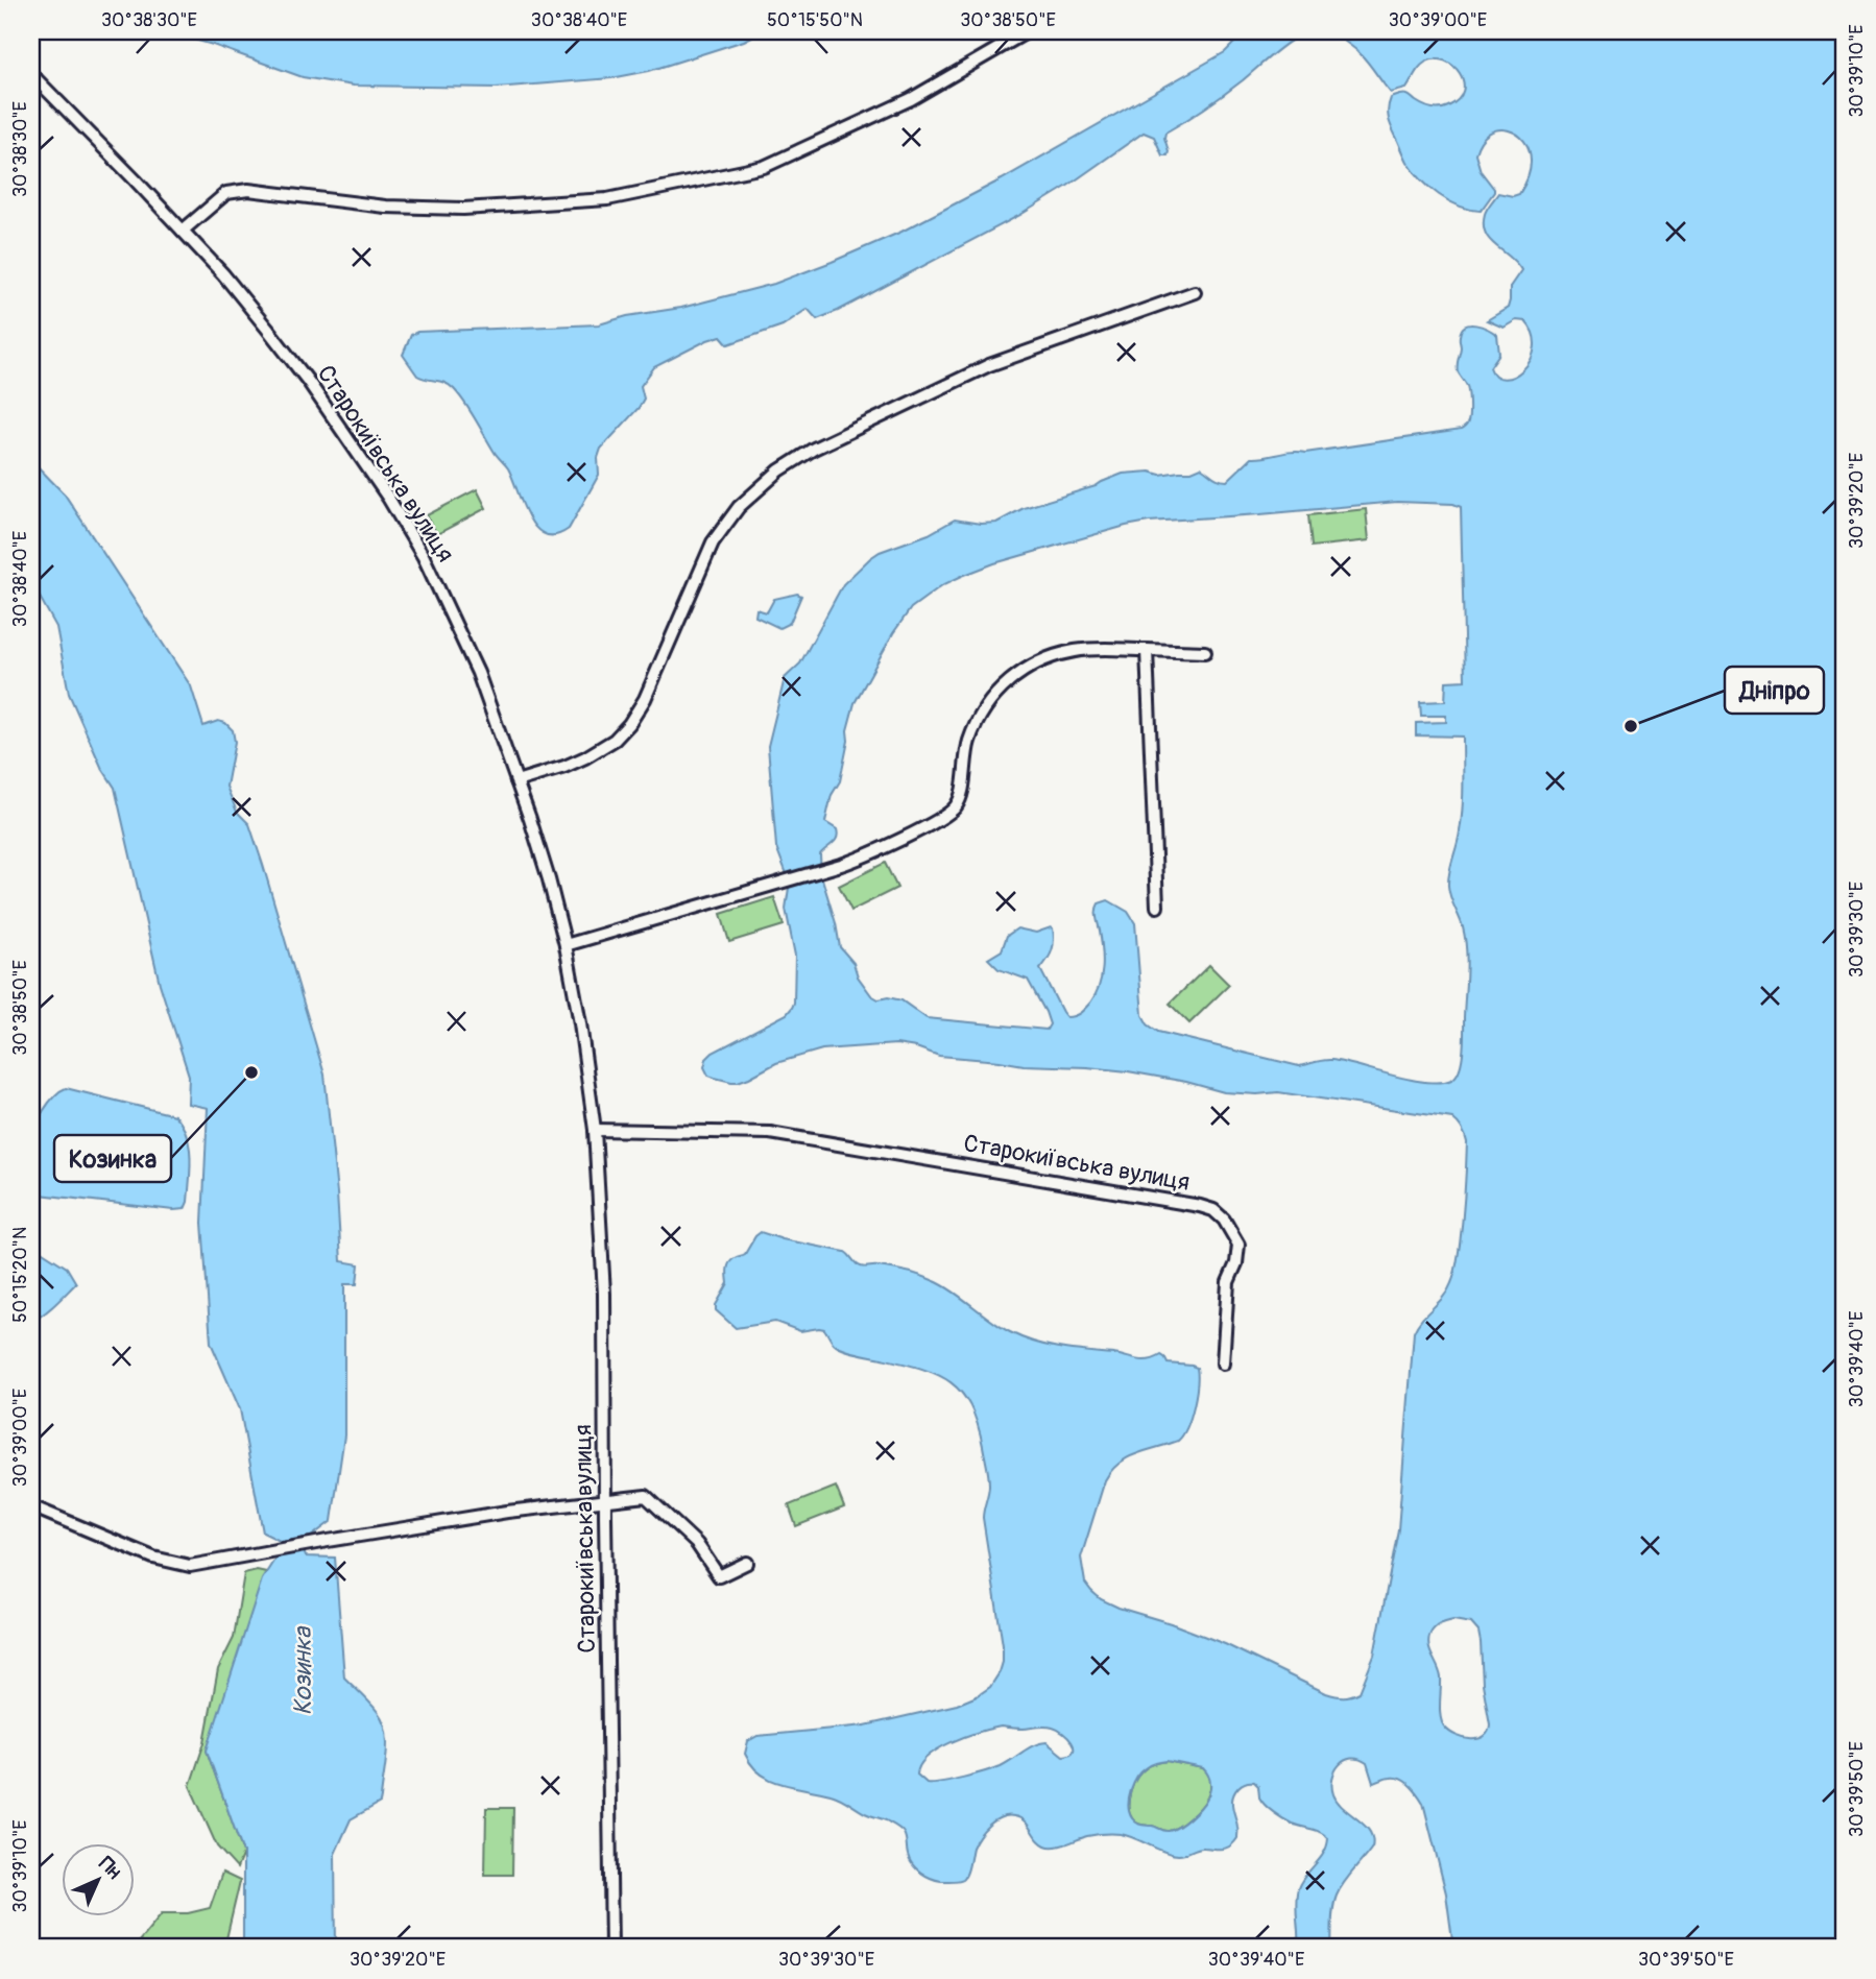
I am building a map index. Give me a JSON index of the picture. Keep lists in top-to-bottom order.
{
  "streets": {
    "street": ["Старокиївська вулиця"]
  },
  "water": ["Козинка"],
  "places": ["Дніпро", "Козинка"],
  "north": "top right",
  "coordinates": [
    "30°38'30\"E",
    "30°38'40\"E",
    "50°15'50\"N",
    "30°38'50\"E",
    "30°39'00\"E",
    "30°39'10\"E",
    "30°39'20\"E",
    "30°39'30\"E",
    "50°15'20\"N",
    "30°39'40\"E",
    "30°39'50\"E"
  ]
}
